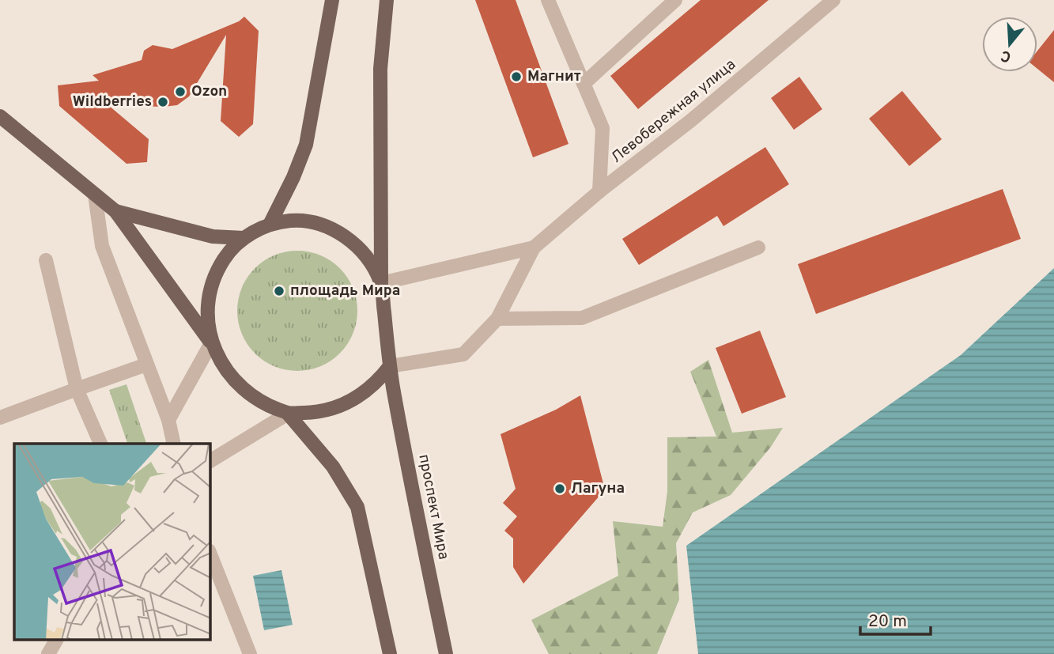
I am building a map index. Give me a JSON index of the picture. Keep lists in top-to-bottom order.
{
  "streets": {
    "main road": ["проспект Мира"],
    "street": ["Левобережная улица"]
  },
  "crossings": [
    ["Левобережная улица", "проспект Мира"]
  ],
  "places": [
    "Магнит",
    "Ozon",
    "Wildberries",
    "площадь Мира",
    "Лагуна"
  ],
  "scale_bar": "20 m",
  "north": "bottom"
}
